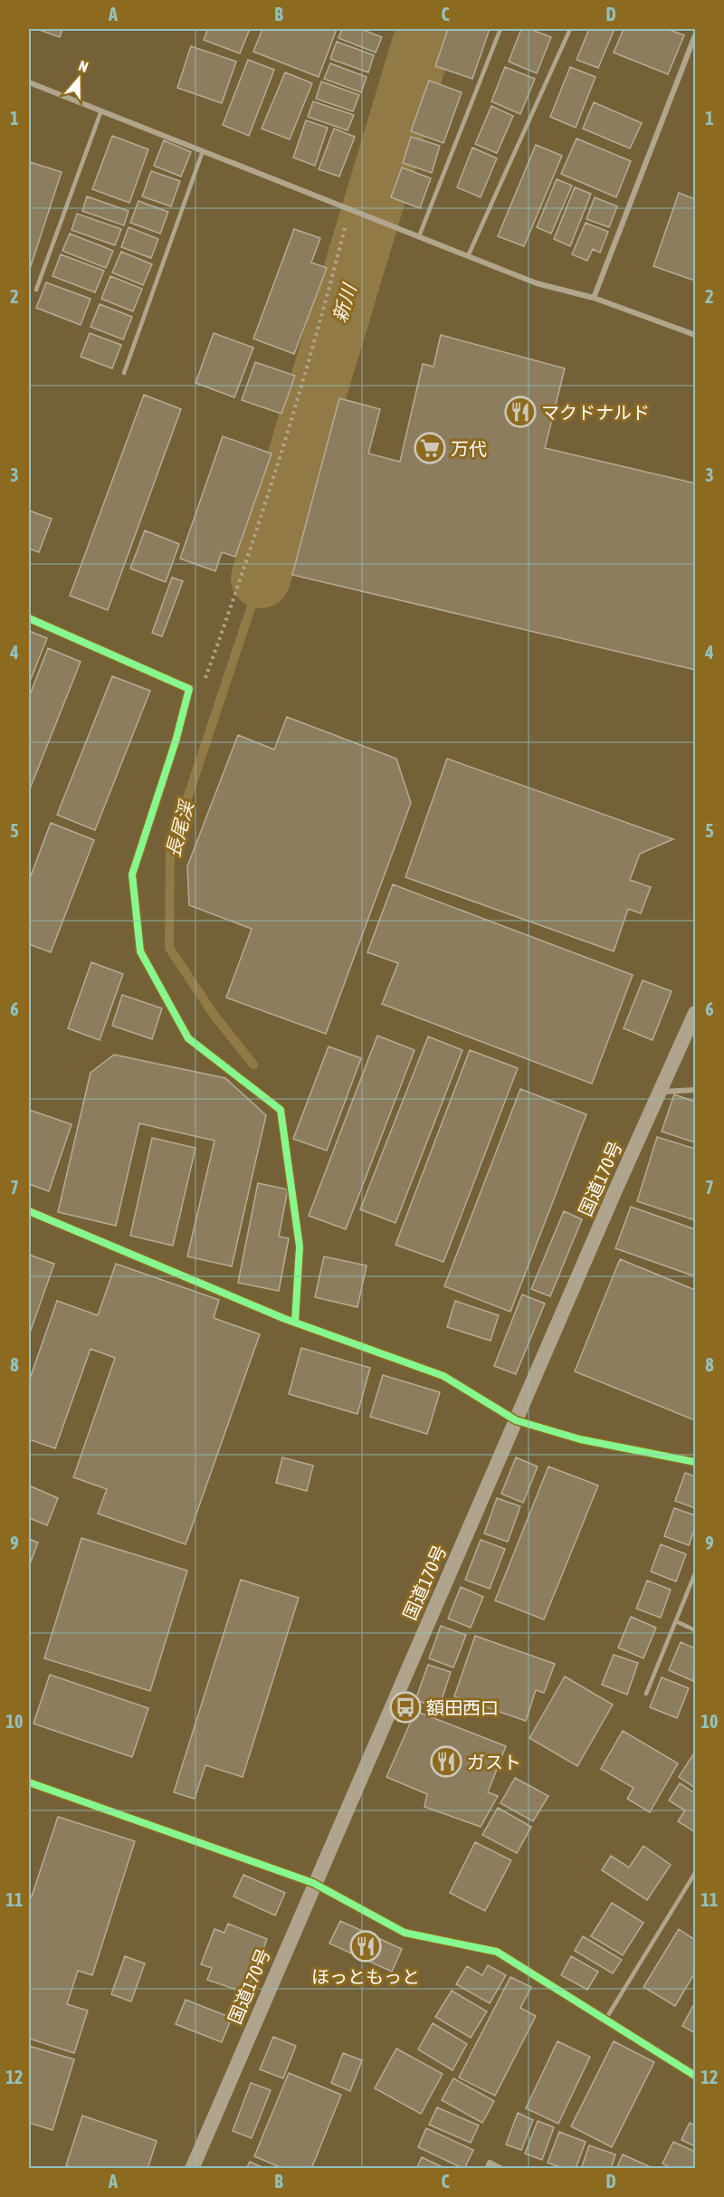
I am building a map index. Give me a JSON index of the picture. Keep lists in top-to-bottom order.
{
  "streets": {
    "highway": ["国道170号"]
  },
  "water": ["新川", "長尾渓"],
  "places": {
    "restaurant": ["マクドナルド", "ガスト", "ほっともっと"],
    "supermarket": ["万代"],
    "bus stop": ["額田西口"]
  },
  "north": "top",
  "grid": {
    "columns": [
      "A",
      "B",
      "C",
      "D"
    ],
    "rows": [
      "1",
      "2",
      "3",
      "4",
      "5",
      "6",
      "7",
      "8",
      "9",
      "10",
      "11",
      "12"
    ]
  }
}
